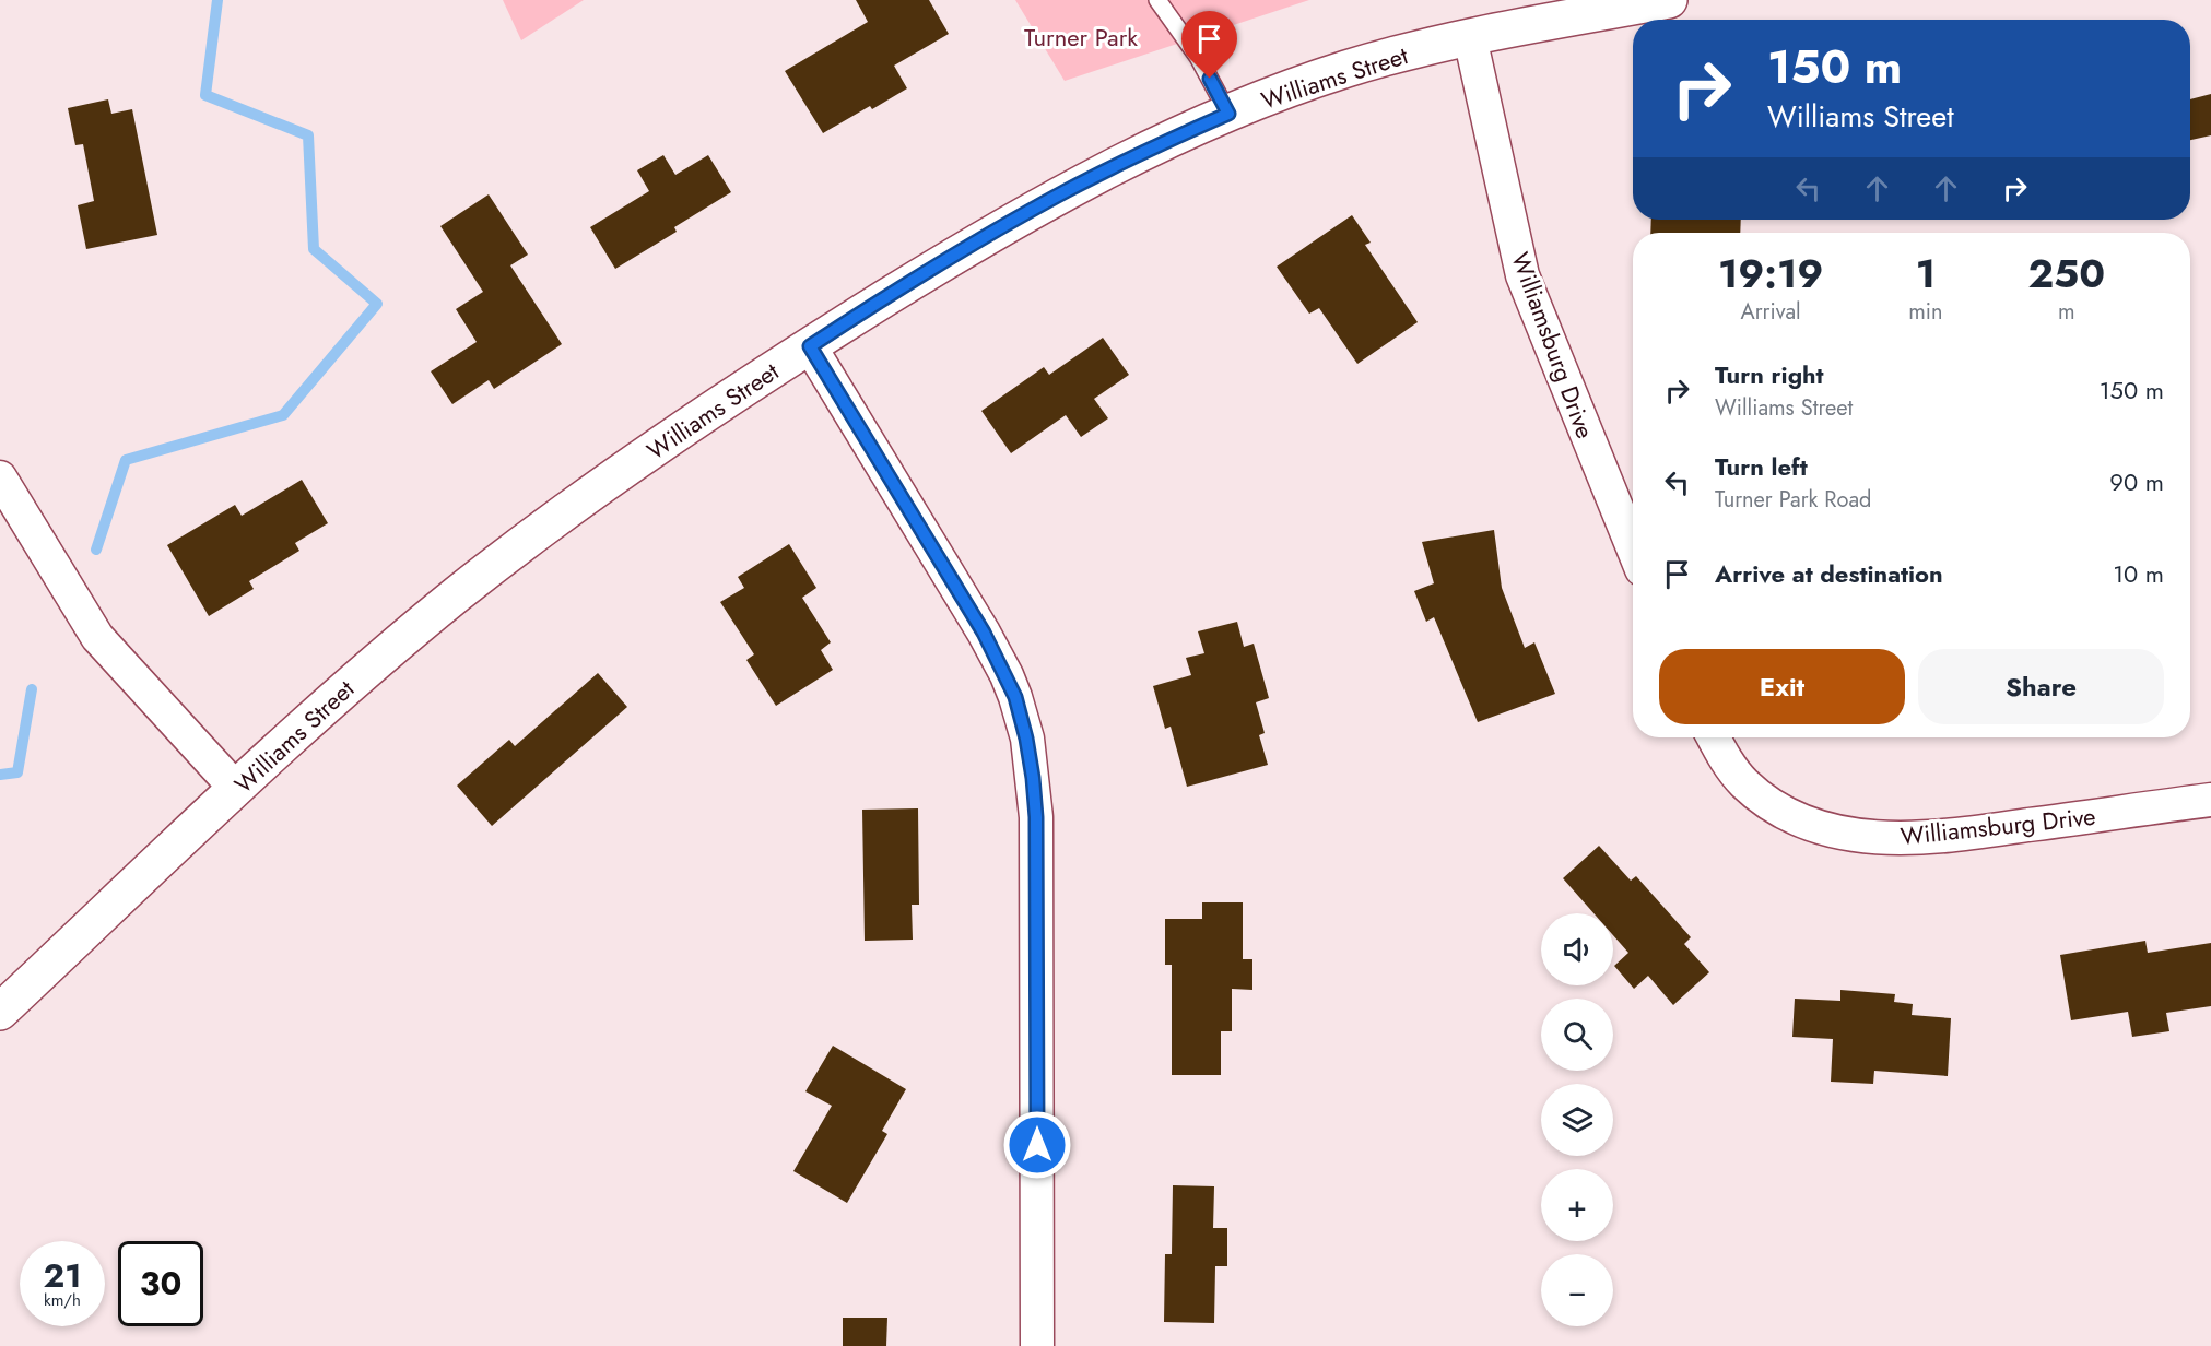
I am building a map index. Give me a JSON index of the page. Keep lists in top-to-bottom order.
{
  "streets": {
    "main road": ["Williams Street"],
    "street": ["Williamsburg Drive"]
  },
  "crossings": [
    ["Williams Street", "Williamsburg Drive"]
  ],
  "parks": ["Turner Park"],
  "page": {
    "turn": ["150 m", "Williams Street"],
    "eta": [
      "19:19",
      "Arrival",
      "1",
      "min",
      "250",
      "m"
    ],
    "list": [
      {
        "name": "Turn right",
        "note": "Williams Street",
        "value": "150 m"
      },
      {
        "name": "Turn left",
        "note": "Turner Park Road",
        "value": "90 m"
      },
      {
        "name": "Arrive at destination",
        "value": "10 m"
      }
    ],
    "buttons": ["Exit", "Share"],
    "map_buttons": ["+", "−"],
    "speed": "21 km/h",
    "limit": "30"
  }
}
